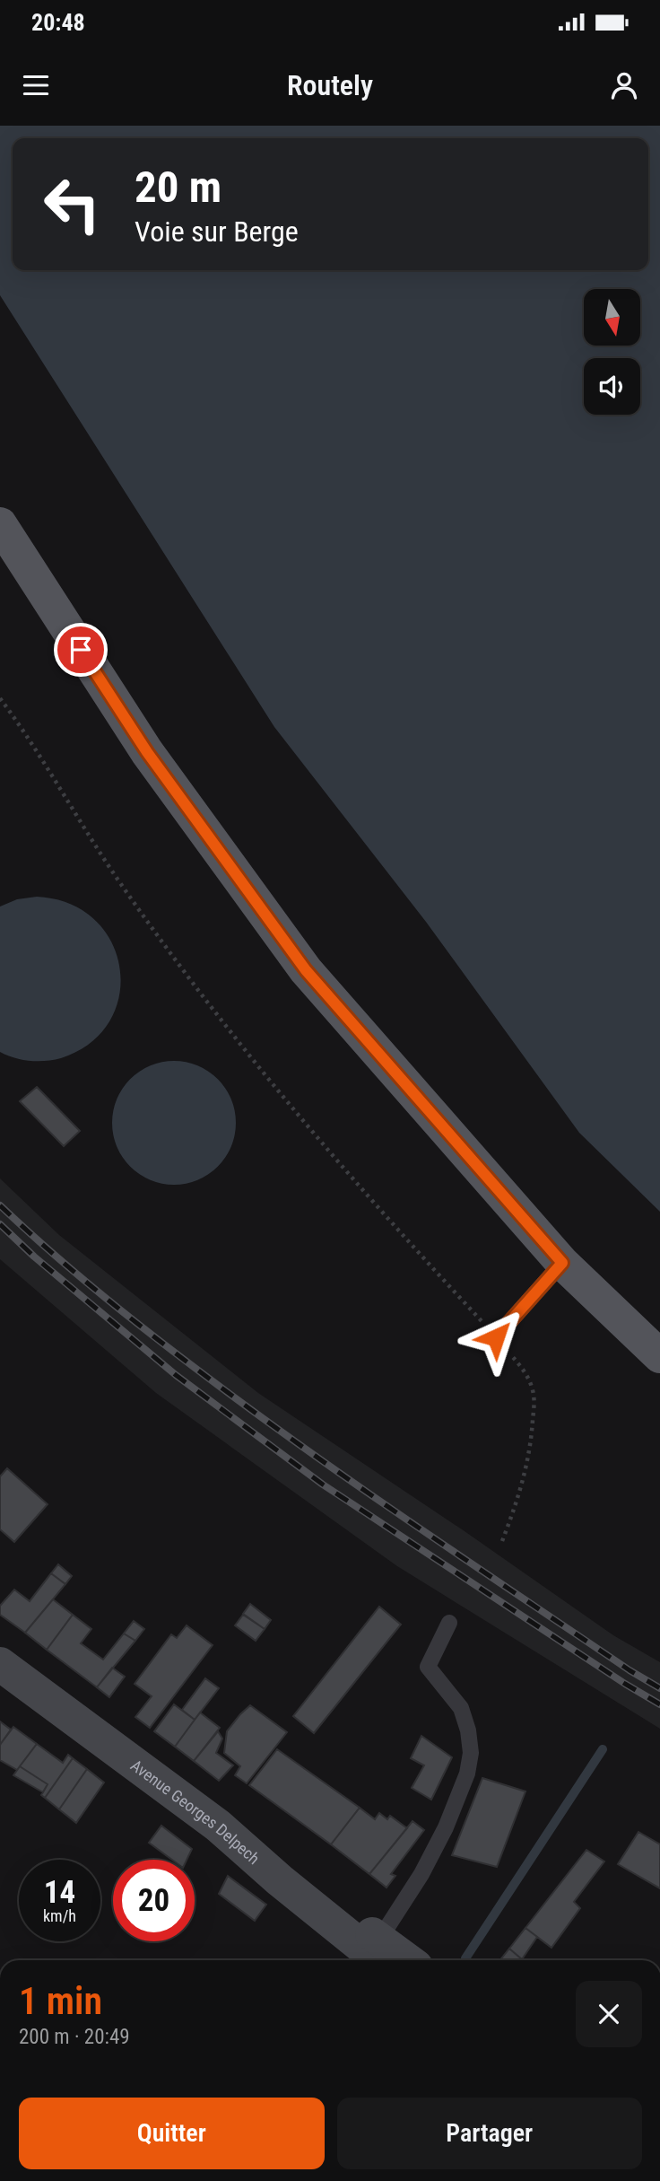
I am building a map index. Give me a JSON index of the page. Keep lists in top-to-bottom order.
{
  "streets": {
    "main road": ["Avenue Georges Delpech"]
  },
  "north": "bottom",
  "page": {
    "status": "20:48",
    "header": "Routely",
    "turn": ["20 m", "Voie sur Berge"],
    "speed": "14 km/h",
    "limit": "20",
    "heading": ["1 min", "200 m · 20:49"],
    "buttons": ["Quitter", "Partager"]
  }
}
